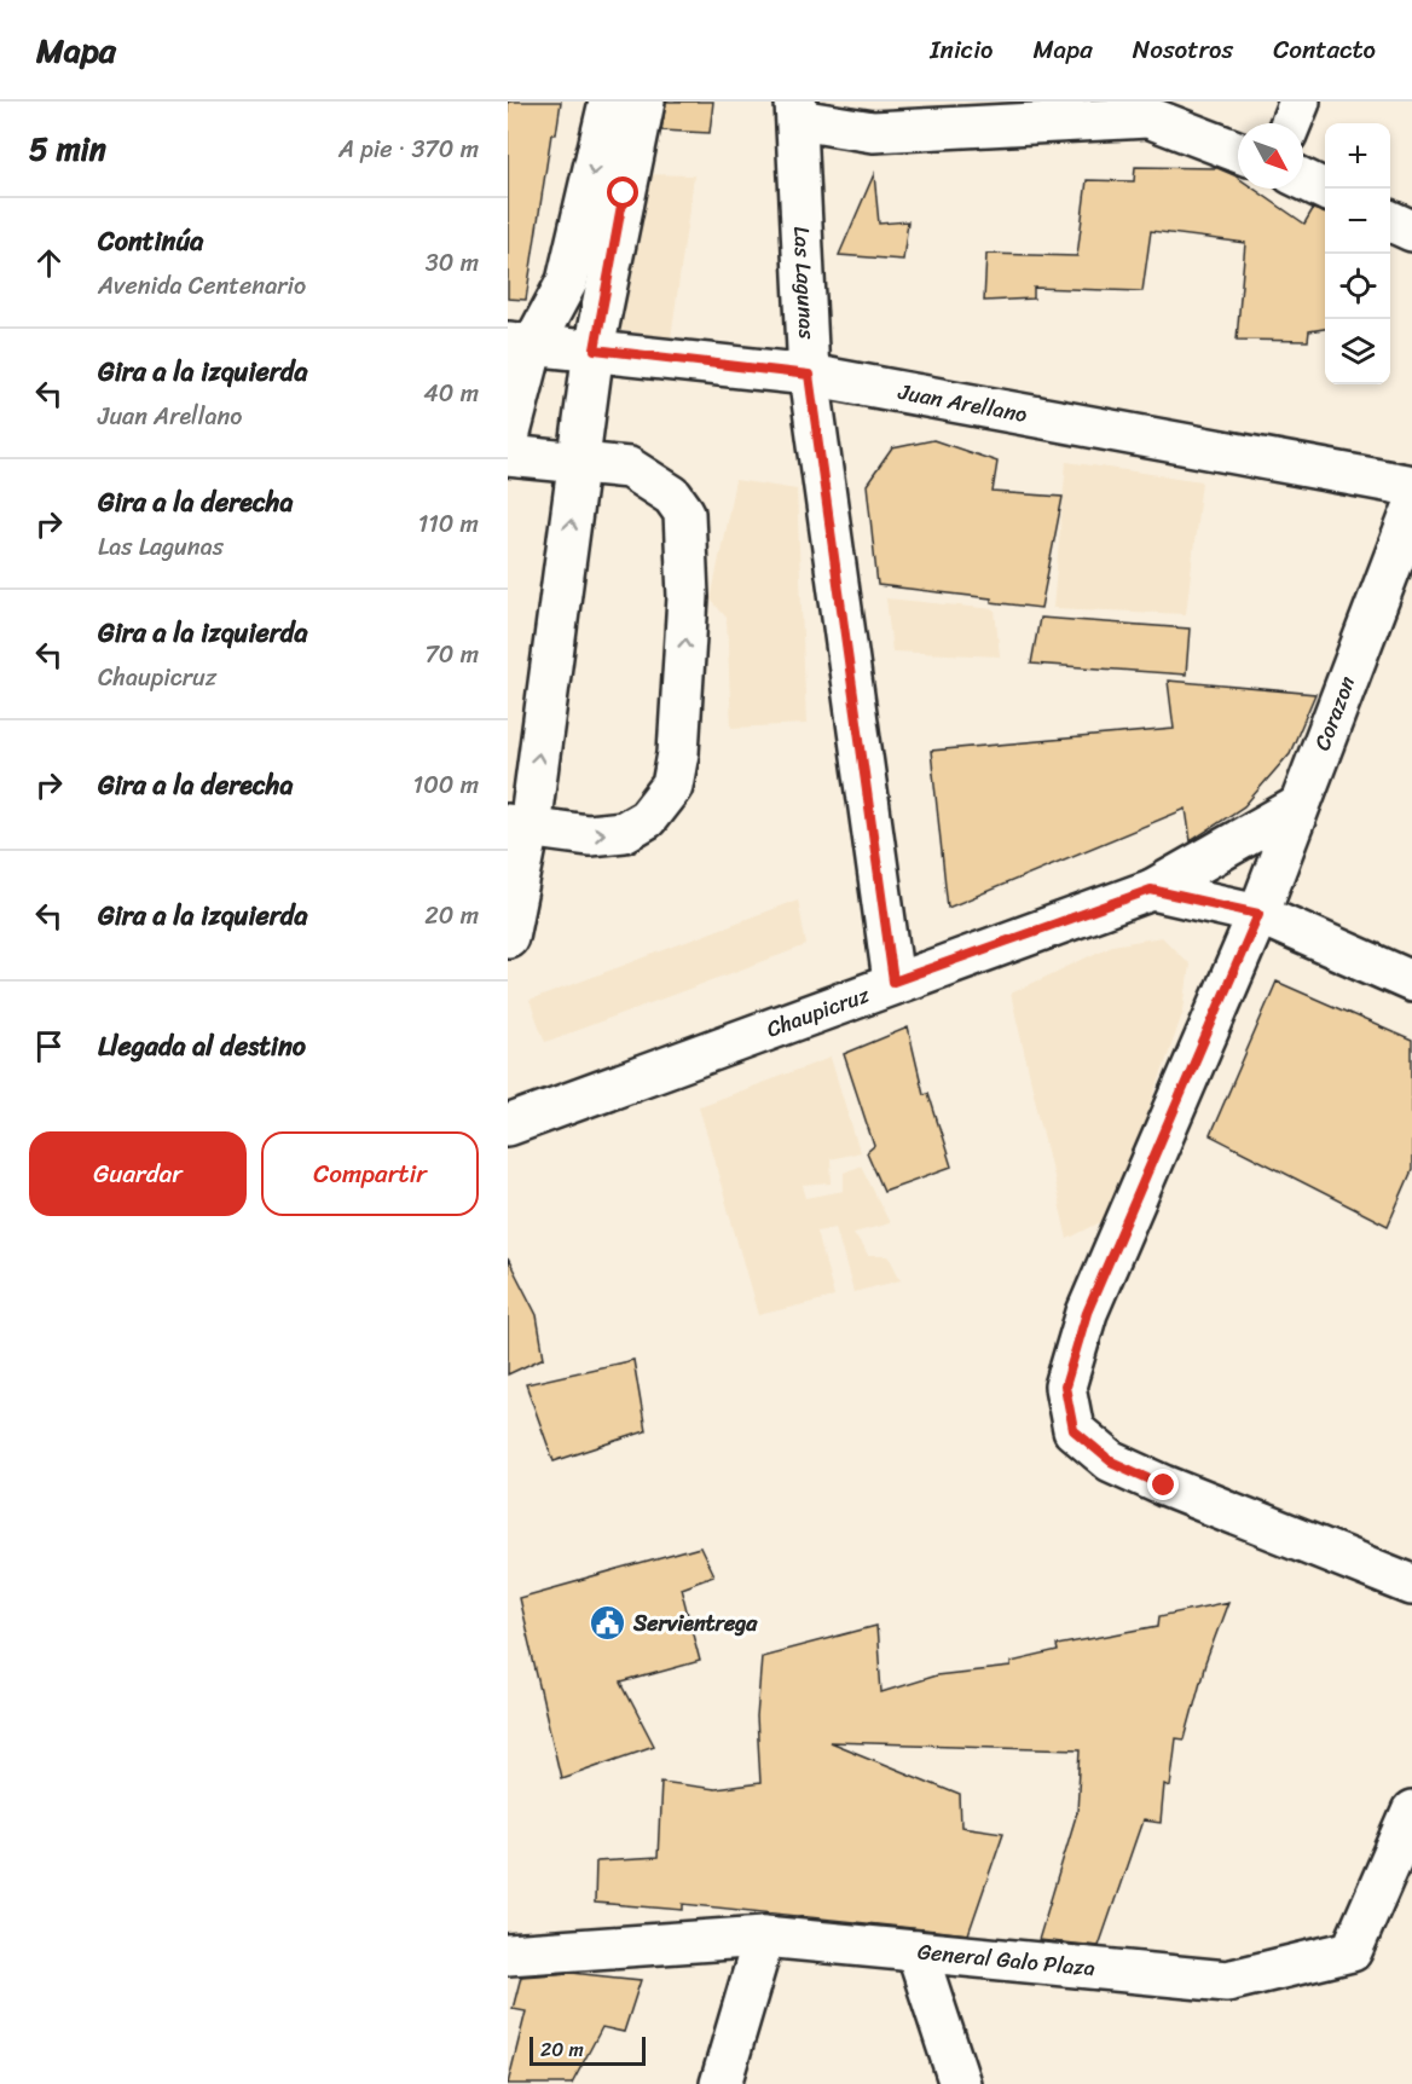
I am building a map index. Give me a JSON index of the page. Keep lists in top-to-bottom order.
{
  "streets": {
    "street": [
      "Las Lagunas",
      "Juan Arellano",
      "Corazon",
      "Chaupicruz",
      "General Galo Plaza"
    ]
  },
  "crossings": [
    ["Las Lagunas", "Juan Arellano"],
    ["Las Lagunas", "Chaupicruz"],
    ["Corazon", "Chaupicruz"]
  ],
  "places": {
    "public building": ["Servientrega"]
  },
  "scale_bar": "20 m",
  "north": "bottom right",
  "page": {
    "header": "Mapa",
    "nav": [
      "Inicio",
      "Mapa",
      "Nosotros",
      "Contacto"
    ],
    "heading": ["5 min", "A pie · 370 m"],
    "map_buttons": ["+", "−"],
    "list": [
      ["Continúa", "Avenida Centenario", "30 m"],
      ["Gira a la izquierda", "Juan Arellano", "40 m"],
      ["Gira a la derecha", "Las Lagunas", "110 m"],
      ["Gira a la izquierda", "Chaupicruz", "70 m"],
      ["Gira a la derecha", "100 m"],
      ["Gira a la izquierda", "20 m"],
      "Llegada al destino"
    ],
    "buttons": ["Guardar", "Compartir"],
    "scale": "20 m"
  }
}
